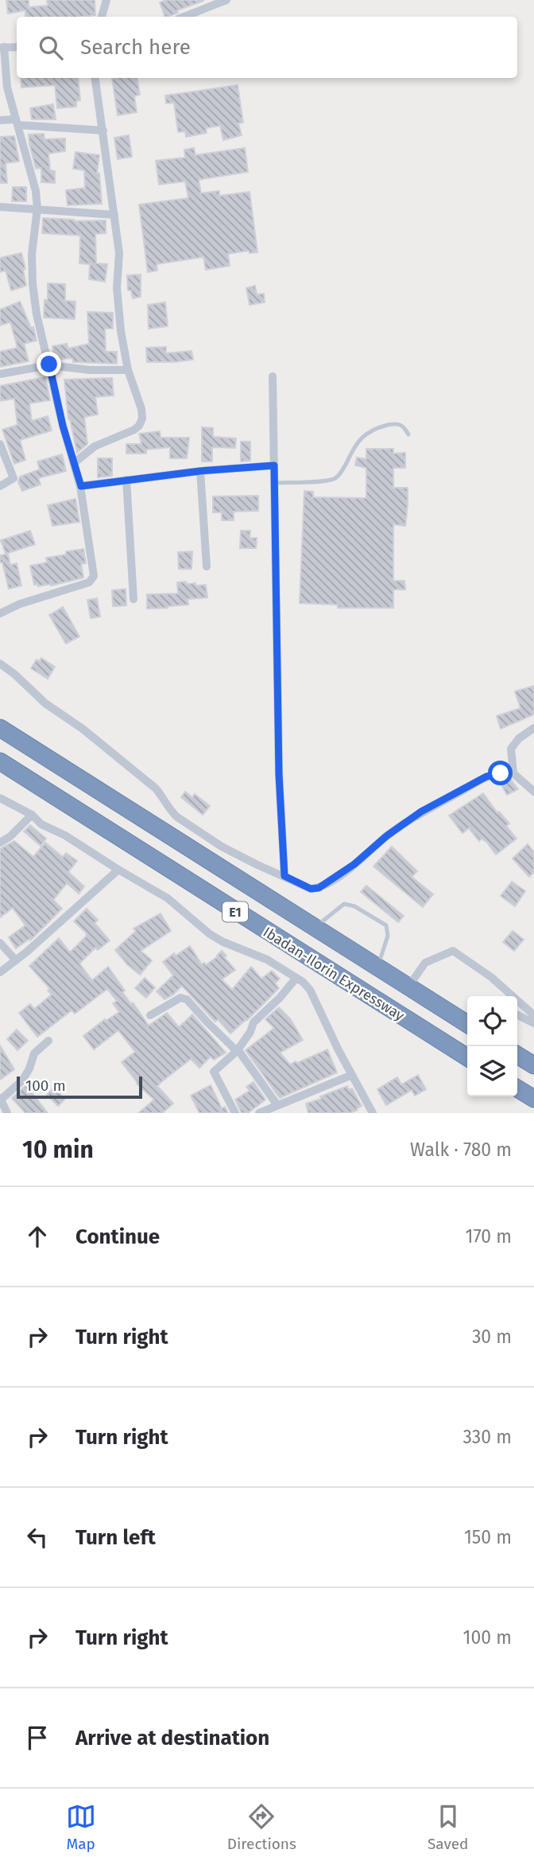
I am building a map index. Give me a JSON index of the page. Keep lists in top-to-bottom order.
{
  "streets": {
    "highway": ["E1", "Ibadan-Ilorin Expressway"]
  },
  "scale_bar": "100 m",
  "page": {
    "search": "Search here",
    "scale": "100 m",
    "heading": ["10 min", "Walk · 780 m"],
    "list": [
      ["Continue", "170 m"],
      ["Turn right", "30 m"],
      ["Turn right", "330 m"],
      ["Turn left", "150 m"],
      ["Turn right", "100 m"],
      "Arrive at destination"
    ],
    "nav": ["Map", "Directions", "Saved"]
  }
}
